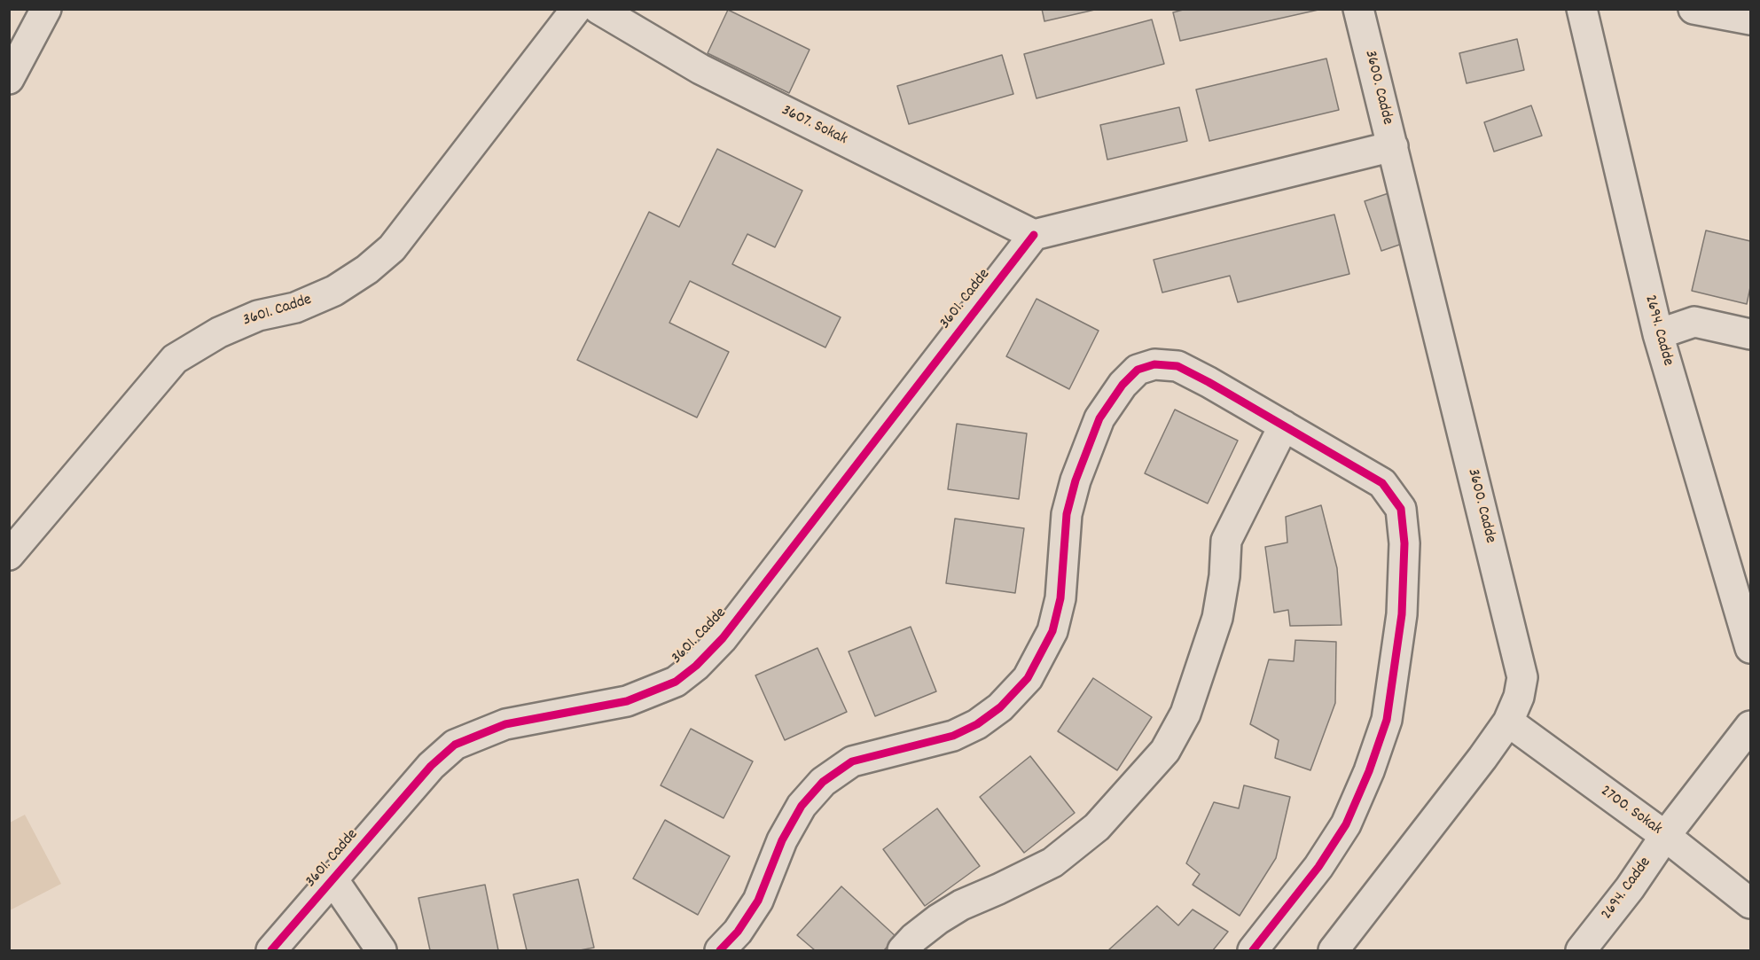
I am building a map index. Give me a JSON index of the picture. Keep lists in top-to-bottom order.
{
  "streets": {
    "street": [
      "3600. Cadde",
      "3607. Sokak",
      "3601. Cadde",
      "2694. Cadde",
      "2700. Sokak"
    ]
  },
  "crossings": [
    ["3600. Cadde", "2700. Sokak"],
    ["3607. Sokak", "3601. Cadde"],
    ["2694. Cadde", "2700. Sokak"]
  ]
}
